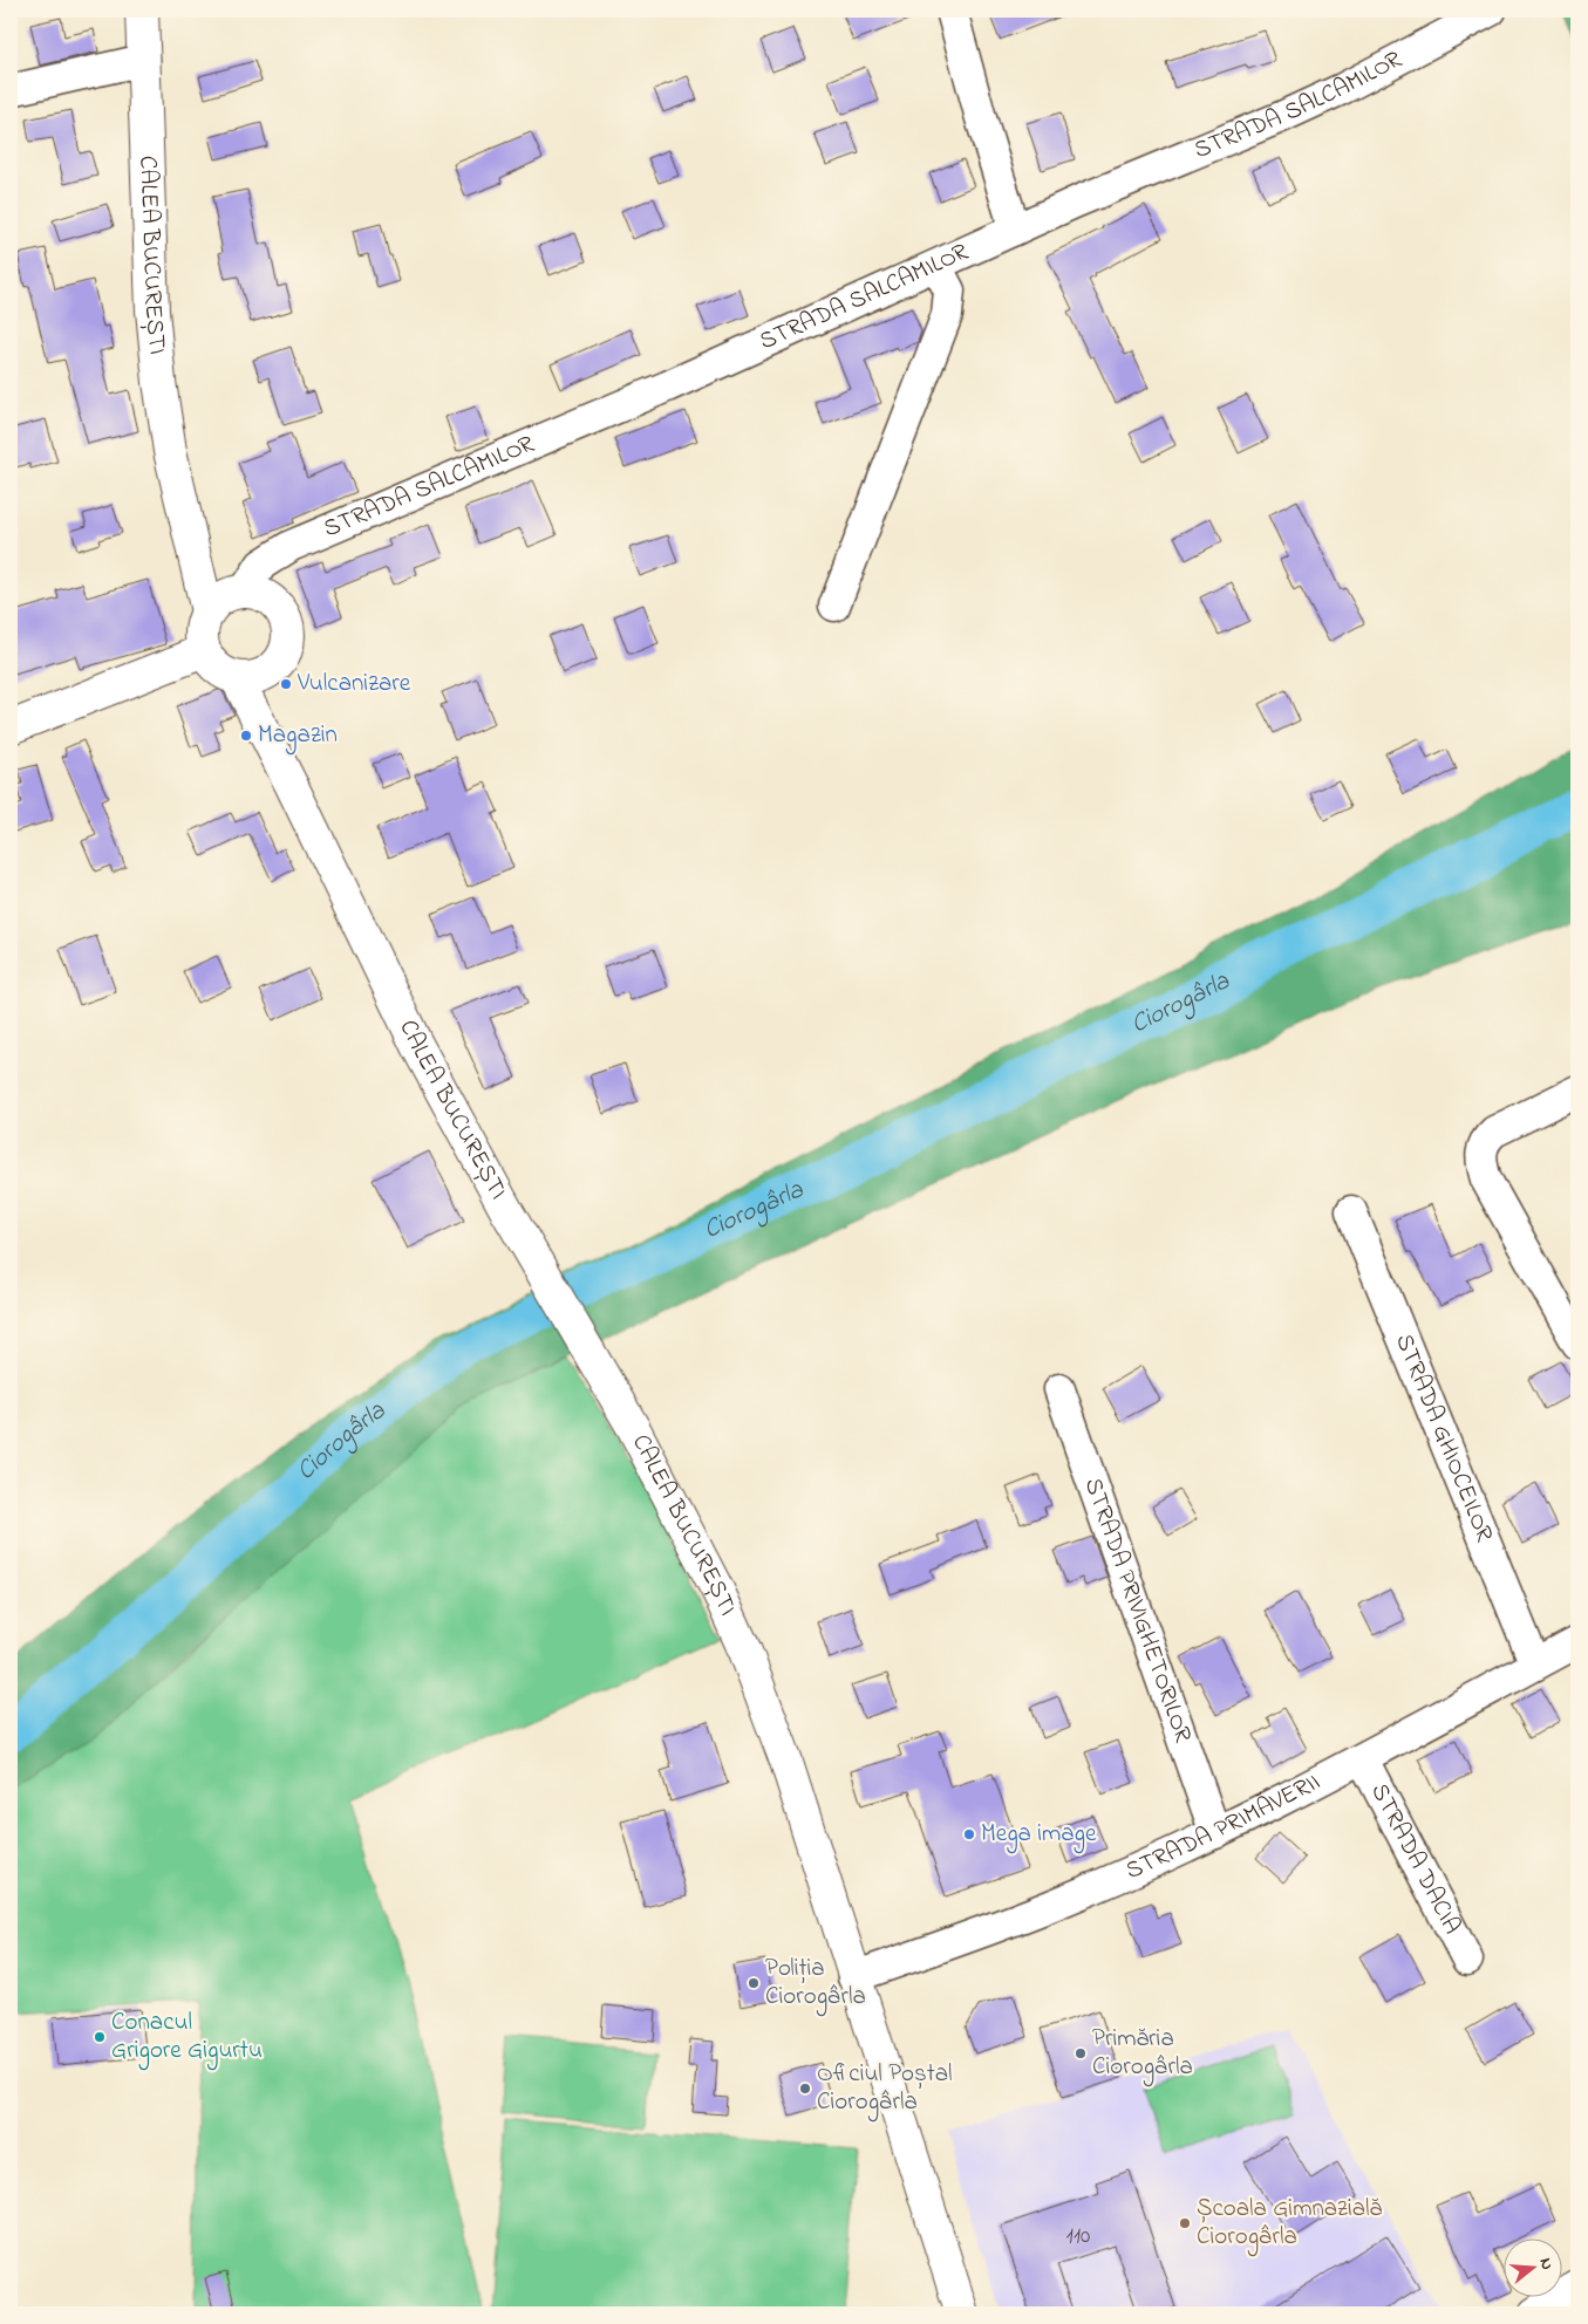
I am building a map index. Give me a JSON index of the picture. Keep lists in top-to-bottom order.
{
  "streets": {
    "main road": ["CALEA BUCUREȘTI"],
    "street": [
      "STRADA SALCAMILOR",
      "STRADA GHIOCEILOR",
      "STRADA PRIVIGHETORILOR",
      "STRADA PRIMĂVERII",
      "STRADA DACIA"
    ]
  },
  "crossings": [
    ["STRADA SALCAMILOR", "CALEA BUCUREȘTI"],
    ["CALEA BUCUREȘTI", "STRADA PRIMĂVERII"],
    ["STRADA GHIOCEILOR", "STRADA PRIMĂVERII"],
    ["STRADA PRIVIGHETORILOR", "STRADA PRIMĂVERII"],
    ["STRADA PRIMĂVERII", "STRADA DACIA"]
  ],
  "water": ["Ciorogârla"],
  "places": [
    "Vulcanizare",
    "Magazin",
    "Mega image",
    "Poliția Ciorogârla",
    "Conacul Grigore Gigurtu",
    "Primăria Ciorogârla",
    "Oficiul Poștal Ciorogârla",
    "Școala Gimnazială Ciorogârla"
  ],
  "house_numbers": ["110"],
  "north": "right"
}
